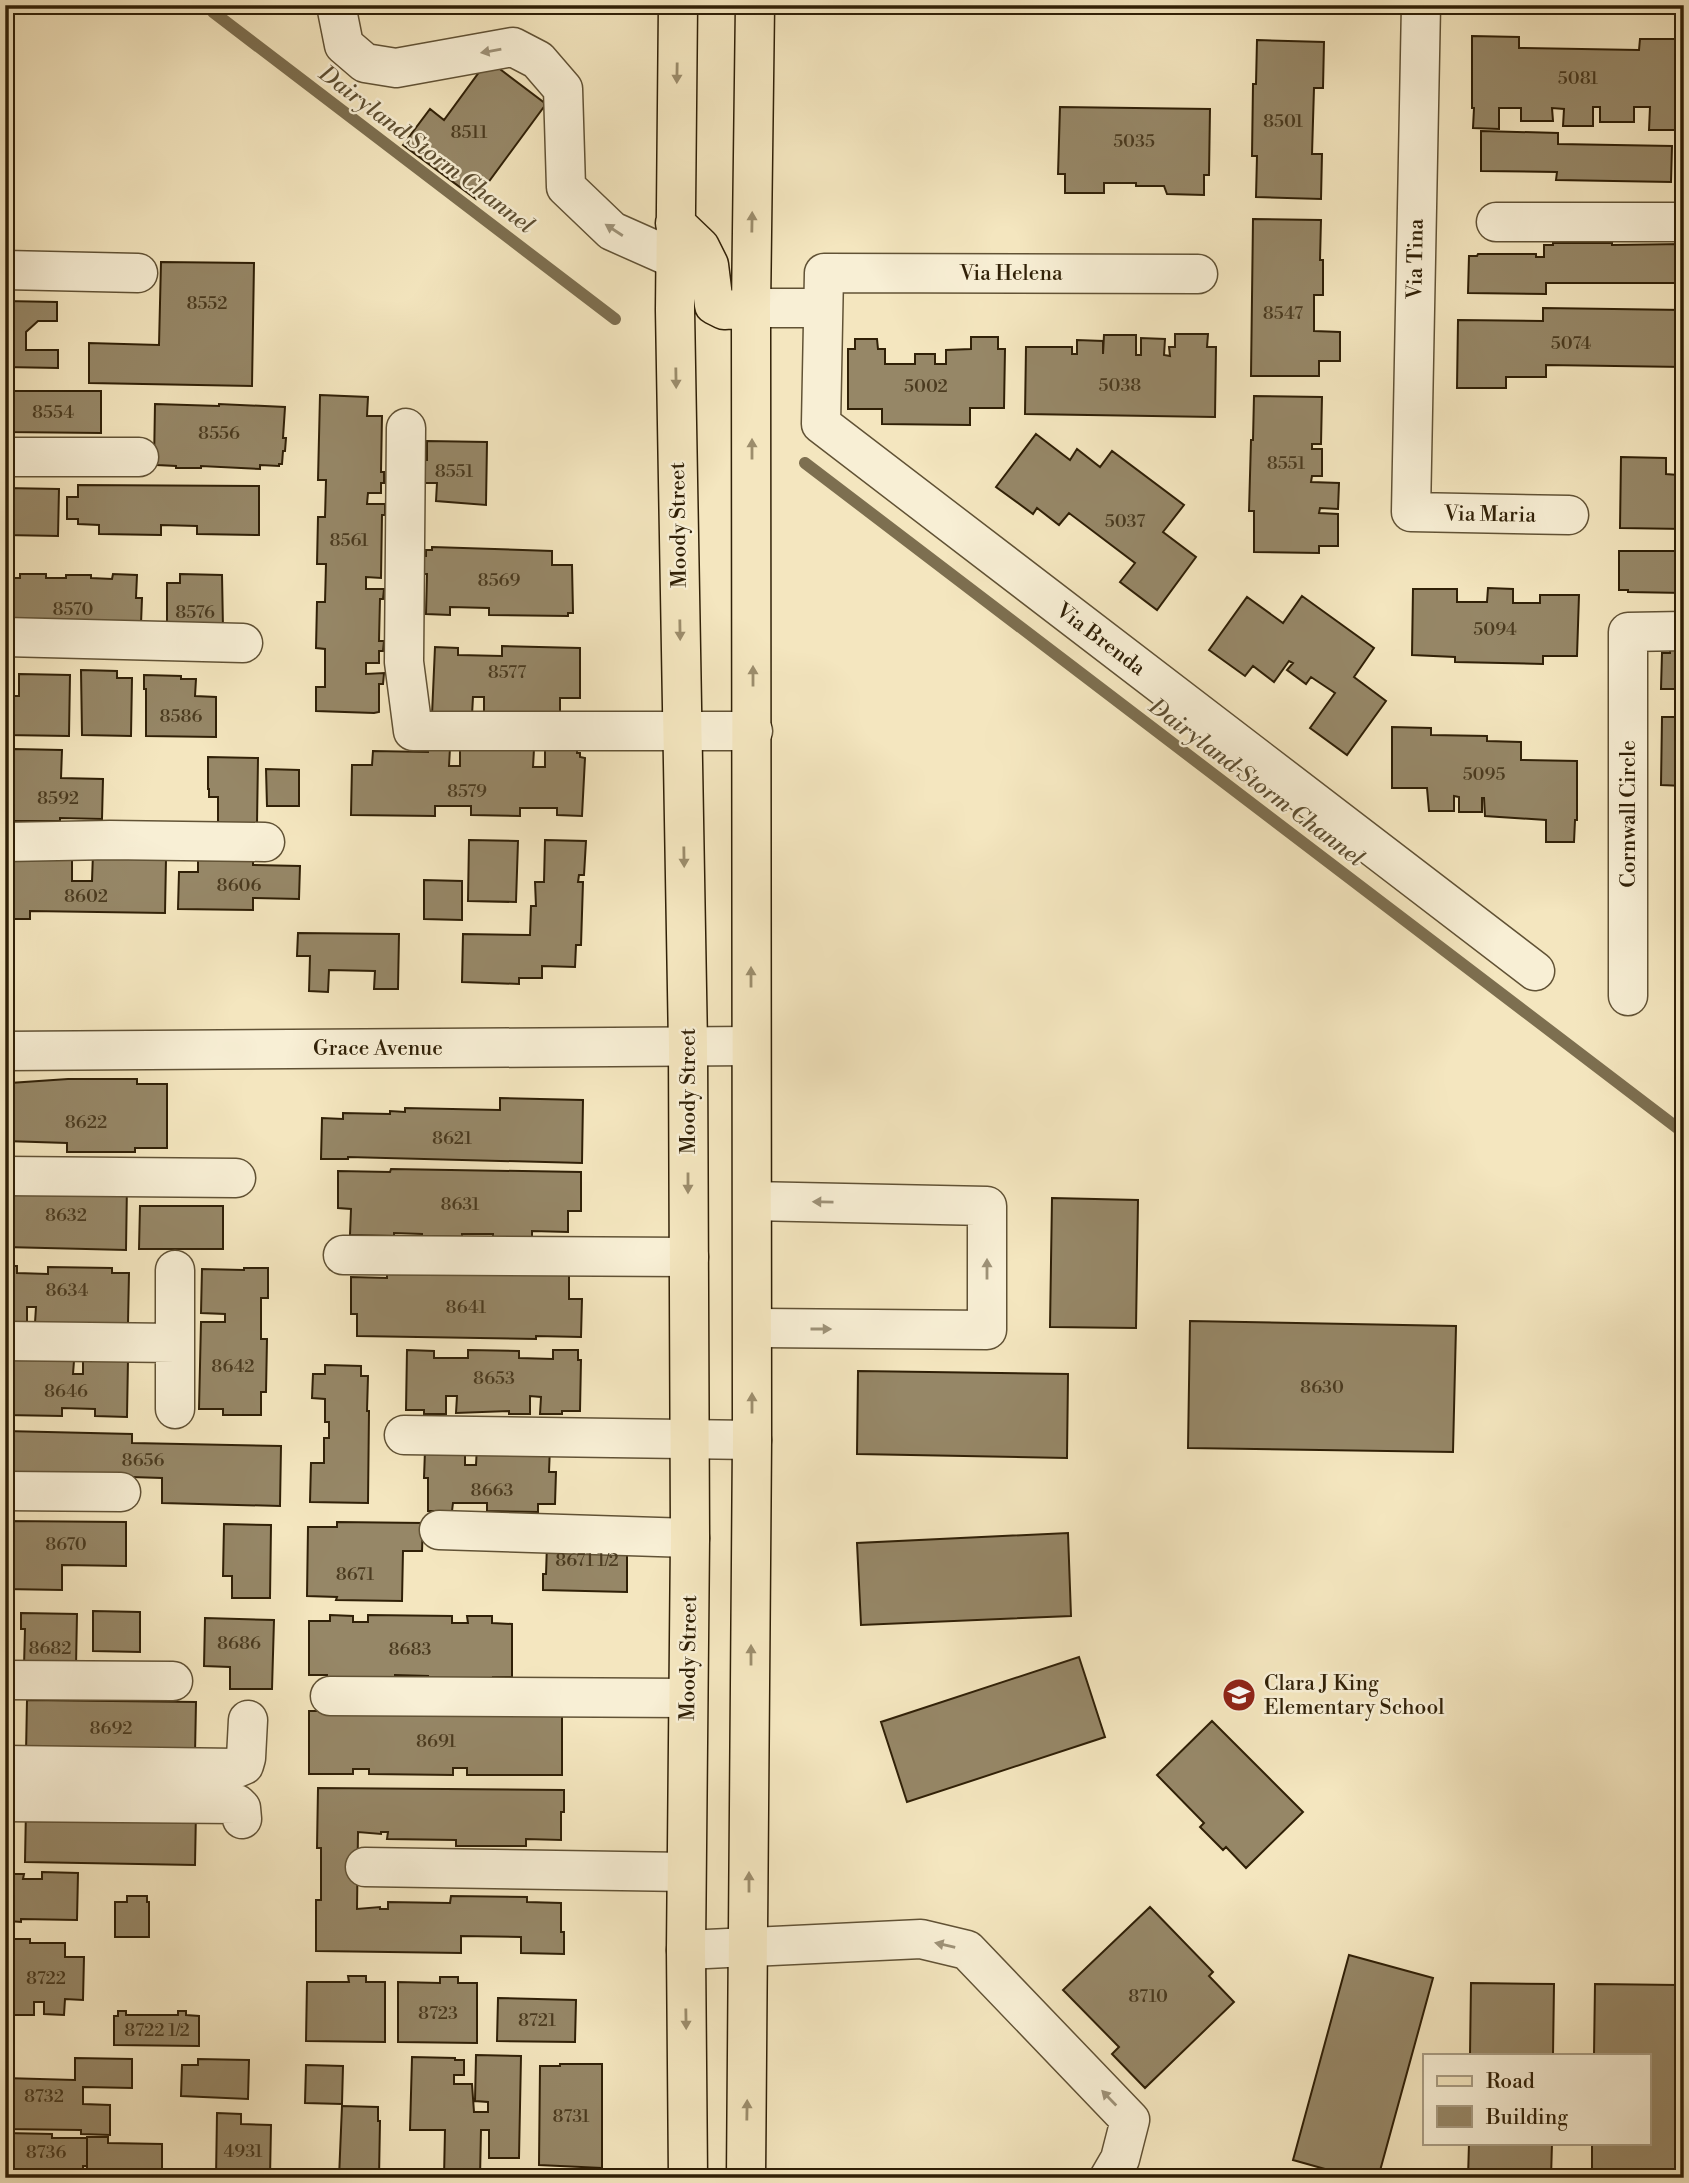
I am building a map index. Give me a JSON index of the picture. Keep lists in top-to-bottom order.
{
  "streets": {
    "main road": ["Moody Street"],
    "street": [
      "Via Tina",
      "Via Helena",
      "Via Maria",
      "Via Brenda",
      "Cornwall Circle",
      "Grace Avenue"
    ]
  },
  "crossings": [
    ["Via Tina", "Via Maria"],
    ["Via Helena", "Via Brenda"],
    ["Moody Street", "Grace Avenue"]
  ],
  "water": ["Dairyland Storm Channel"],
  "places": {
    "school or university": ["Clara J King Elementary School"]
  },
  "house_numbers": [
    "5081",
    "8501",
    "8511",
    "5035",
    "8552",
    "8547",
    "5074",
    "5038",
    "5002",
    "8554",
    "8556",
    "8551",
    "8551",
    "5037",
    "8561",
    "8569",
    "8570",
    "8576",
    "5094",
    "8577",
    "8586",
    "5095",
    "8579",
    "8592",
    "8606",
    "8602",
    "8622",
    "8621",
    "8631",
    "8632",
    "8634",
    "8641",
    "8642",
    "8653",
    "8630",
    "8646",
    "8656",
    "8663",
    "8670",
    "8671 1/2",
    "8671",
    "8686",
    "8682",
    "8683",
    "8692",
    "8691",
    "8722",
    "8710",
    "8723",
    "8721",
    "8722 1/2",
    "8732",
    "8731",
    "4931",
    "8736"
  ],
  "legend": ["Road", "Building"]
}
